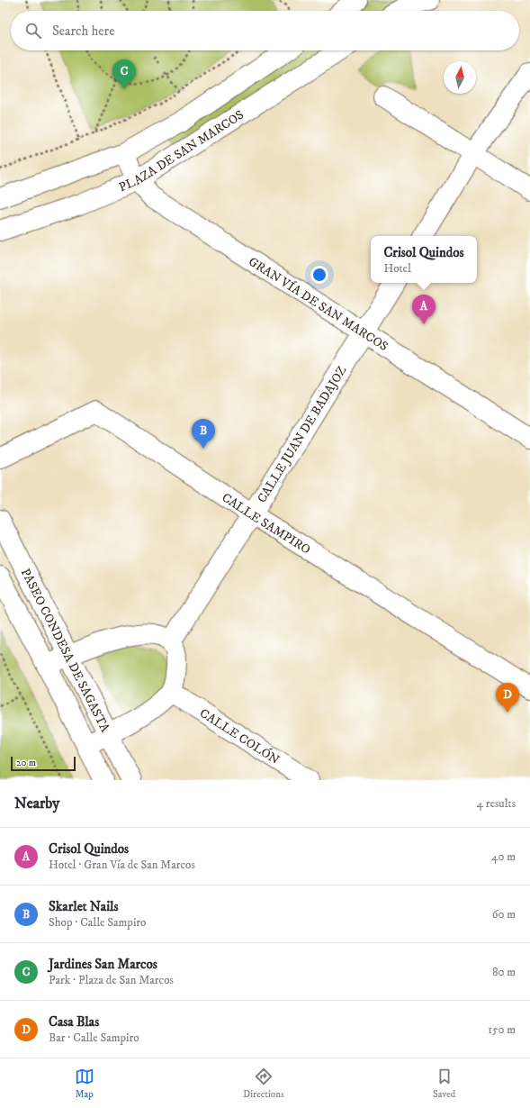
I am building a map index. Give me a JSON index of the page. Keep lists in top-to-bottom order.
{
  "streets": {
    "street": [
      "PLAZA DE SAN MARCOS",
      "GRAN VÍA DE SAN MARCOS",
      "CALLE JUAN DE BADAJOZ",
      "CALLE SAMPIRO",
      "PASEO CONDESA DE SAGASTA",
      "CALLE COLÓN"
    ]
  },
  "crossings": [
    ["PLAZA DE SAN MARCOS", "GRAN VÍA DE SAN MARCOS"],
    ["GRAN VÍA DE SAN MARCOS", "CALLE JUAN DE BADAJOZ"],
    ["CALLE JUAN DE BADAJOZ", "CALLE SAMPIRO"]
  ],
  "scale_bar": "20 m",
  "north": "top",
  "page": {
    "search": "Search here",
    "pins": [
      "C",
      "A",
      "B",
      "D"
    ],
    "popup": ["Crisol Quindos", "Hotel"],
    "scale": "20 m",
    "heading": ["Nearby", "4 results"],
    "list": [
      {
        "mark": "A",
        "name": "Crisol Quindos",
        "note": "Hotel · Gran Vía de San Marcos",
        "value": "40 m"
      },
      {
        "mark": "B",
        "name": "Skarlet Nails",
        "note": "Shop · Calle Sampiro",
        "value": "60 m"
      },
      {
        "mark": "C",
        "name": "Jardines San Marcos",
        "note": "Park · Plaza de San Marcos",
        "value": "80 m"
      },
      {
        "mark": "D",
        "name": "Casa Blas",
        "note": "Bar · Calle Sampiro",
        "value": "150 m"
      }
    ],
    "nav": ["Map", "Directions", "Saved"]
  }
}
